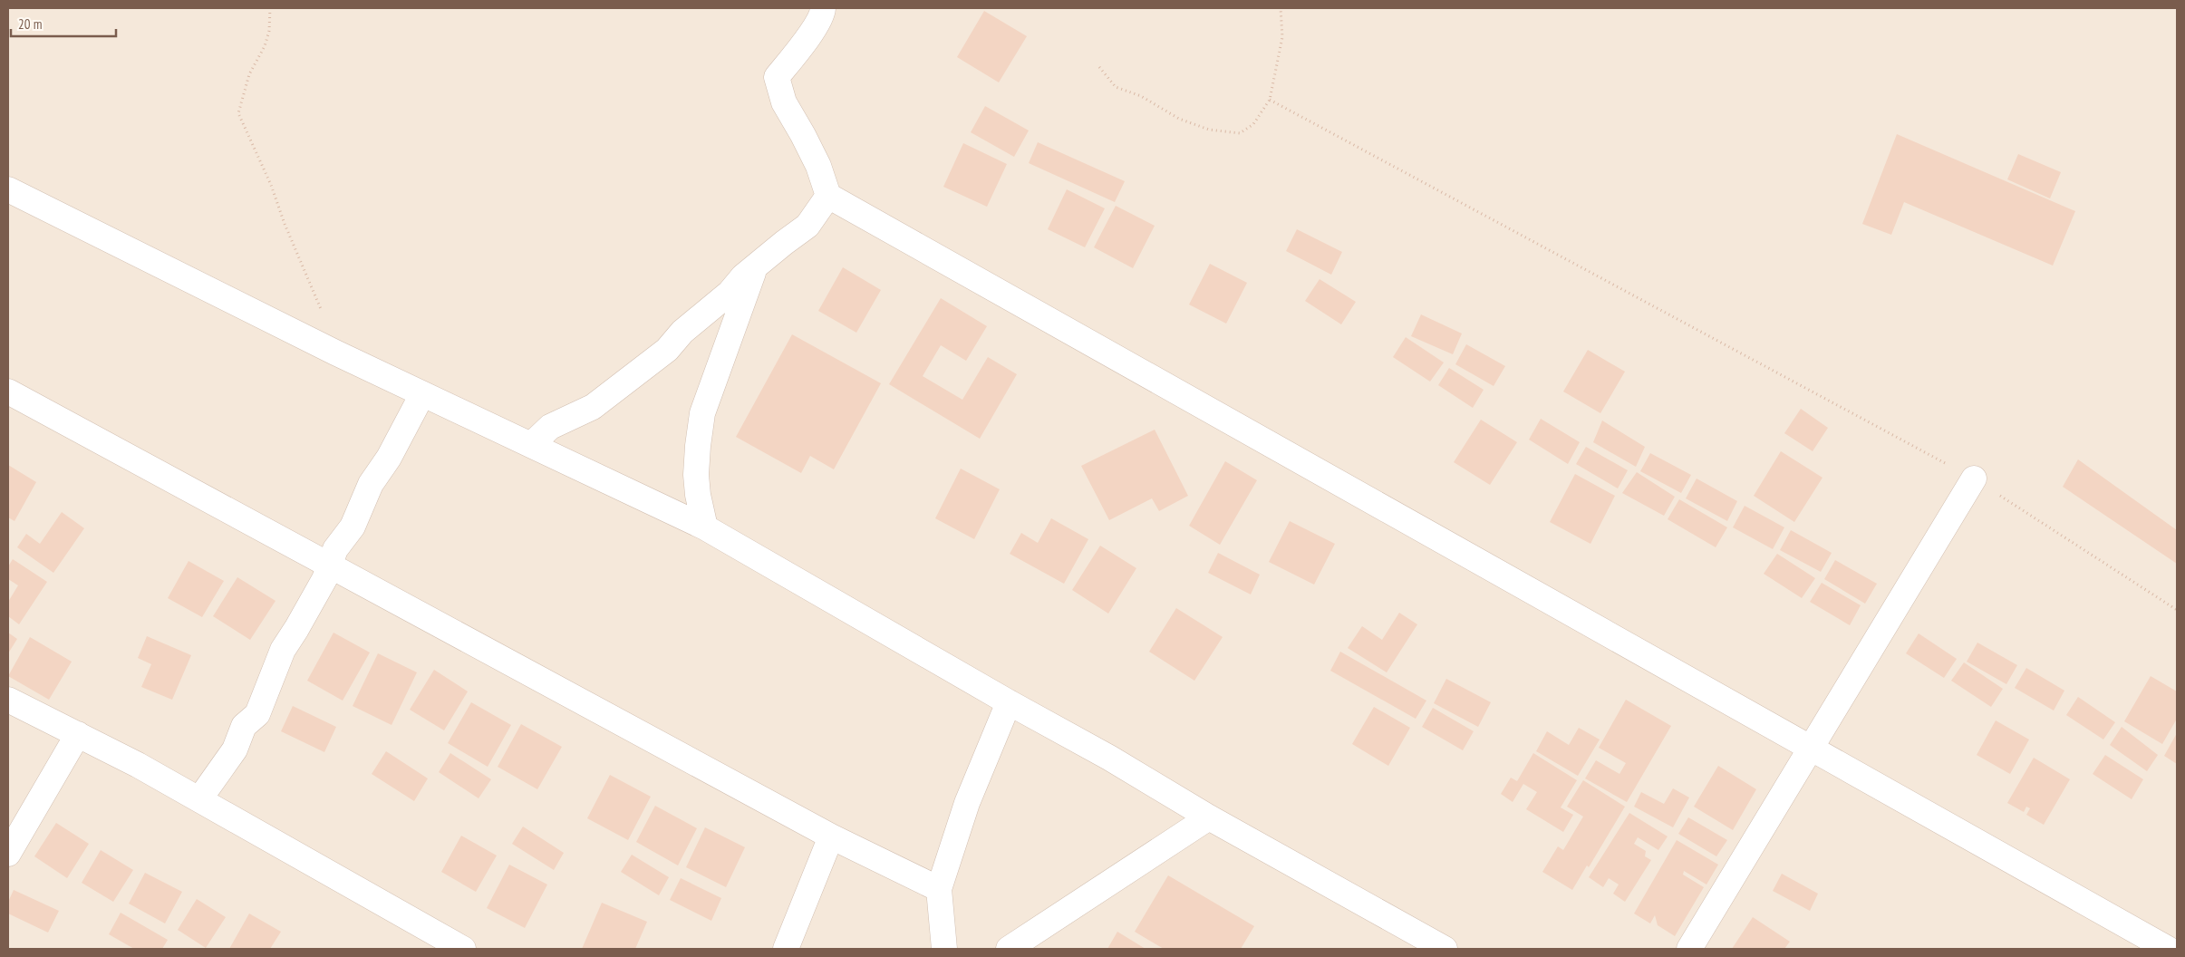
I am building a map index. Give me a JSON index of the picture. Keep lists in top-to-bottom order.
{
  "scale_bar": "20 m"
}
